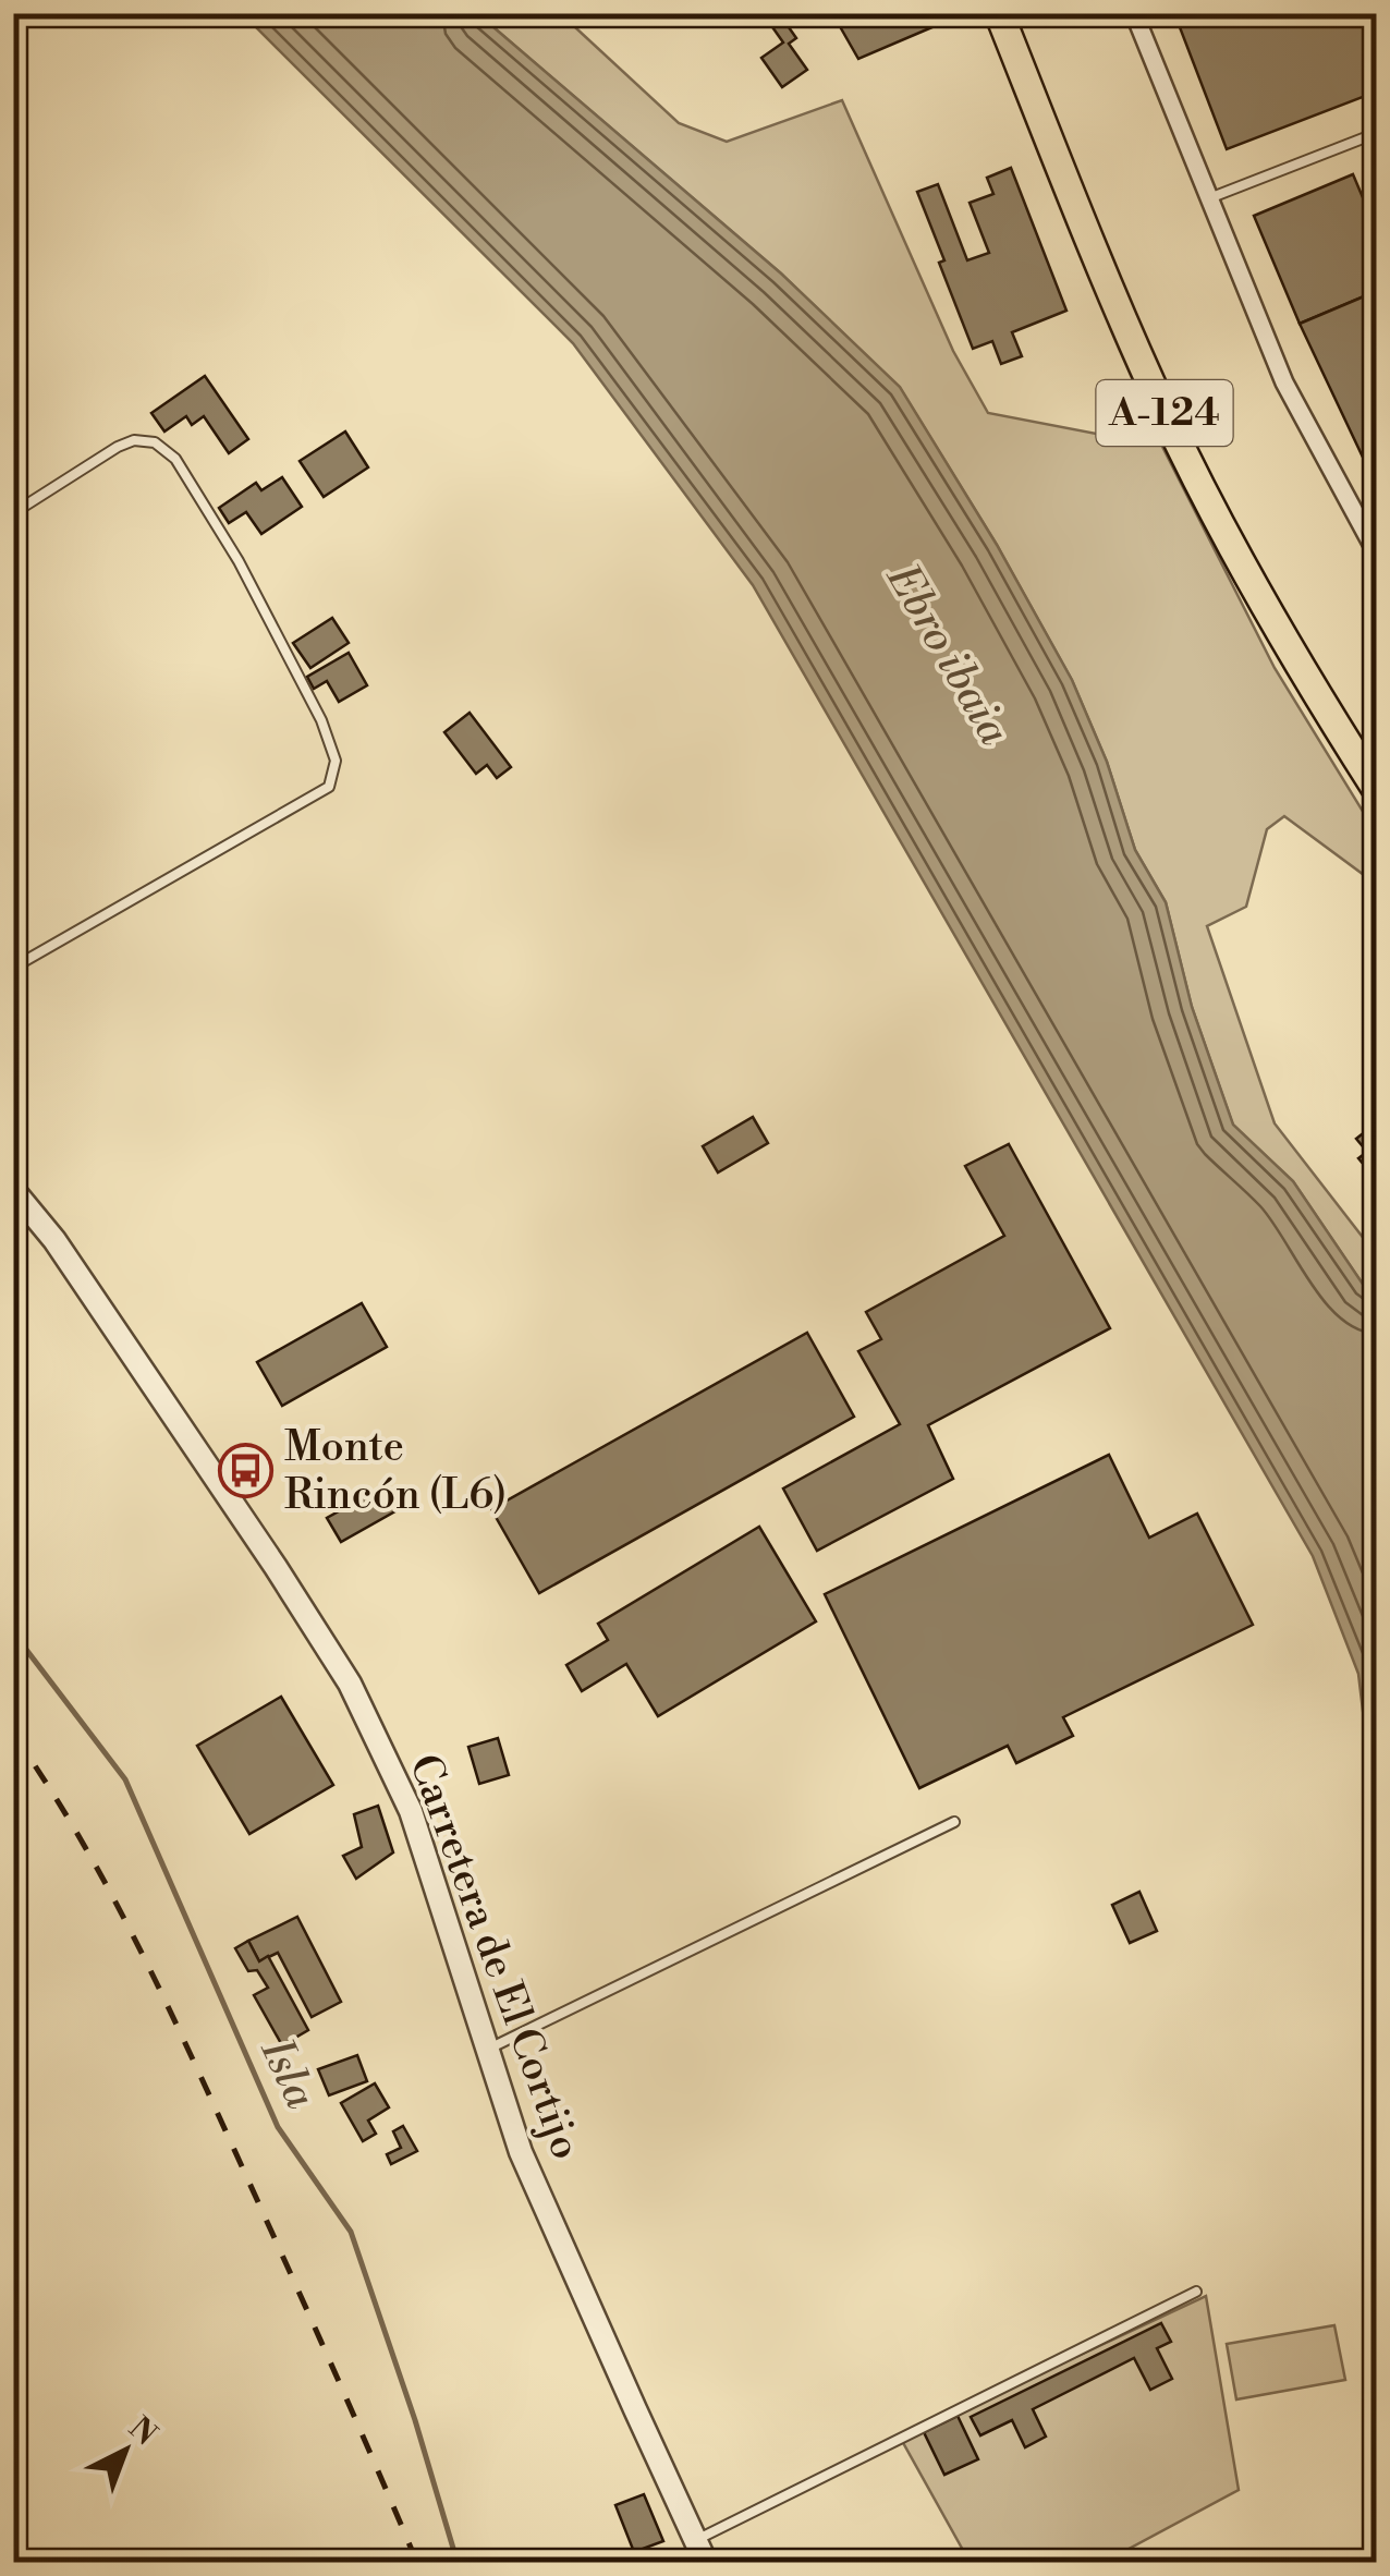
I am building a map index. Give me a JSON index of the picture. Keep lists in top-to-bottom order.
{
  "streets": {
    "main road": ["A-124"],
    "street": ["Carretera de El Cortijo"]
  },
  "water": ["Ebro ibaia", "Isla"],
  "places": {
    "bus stop": ["Monte Rincón (L6)"]
  },
  "north": "top right"
}
